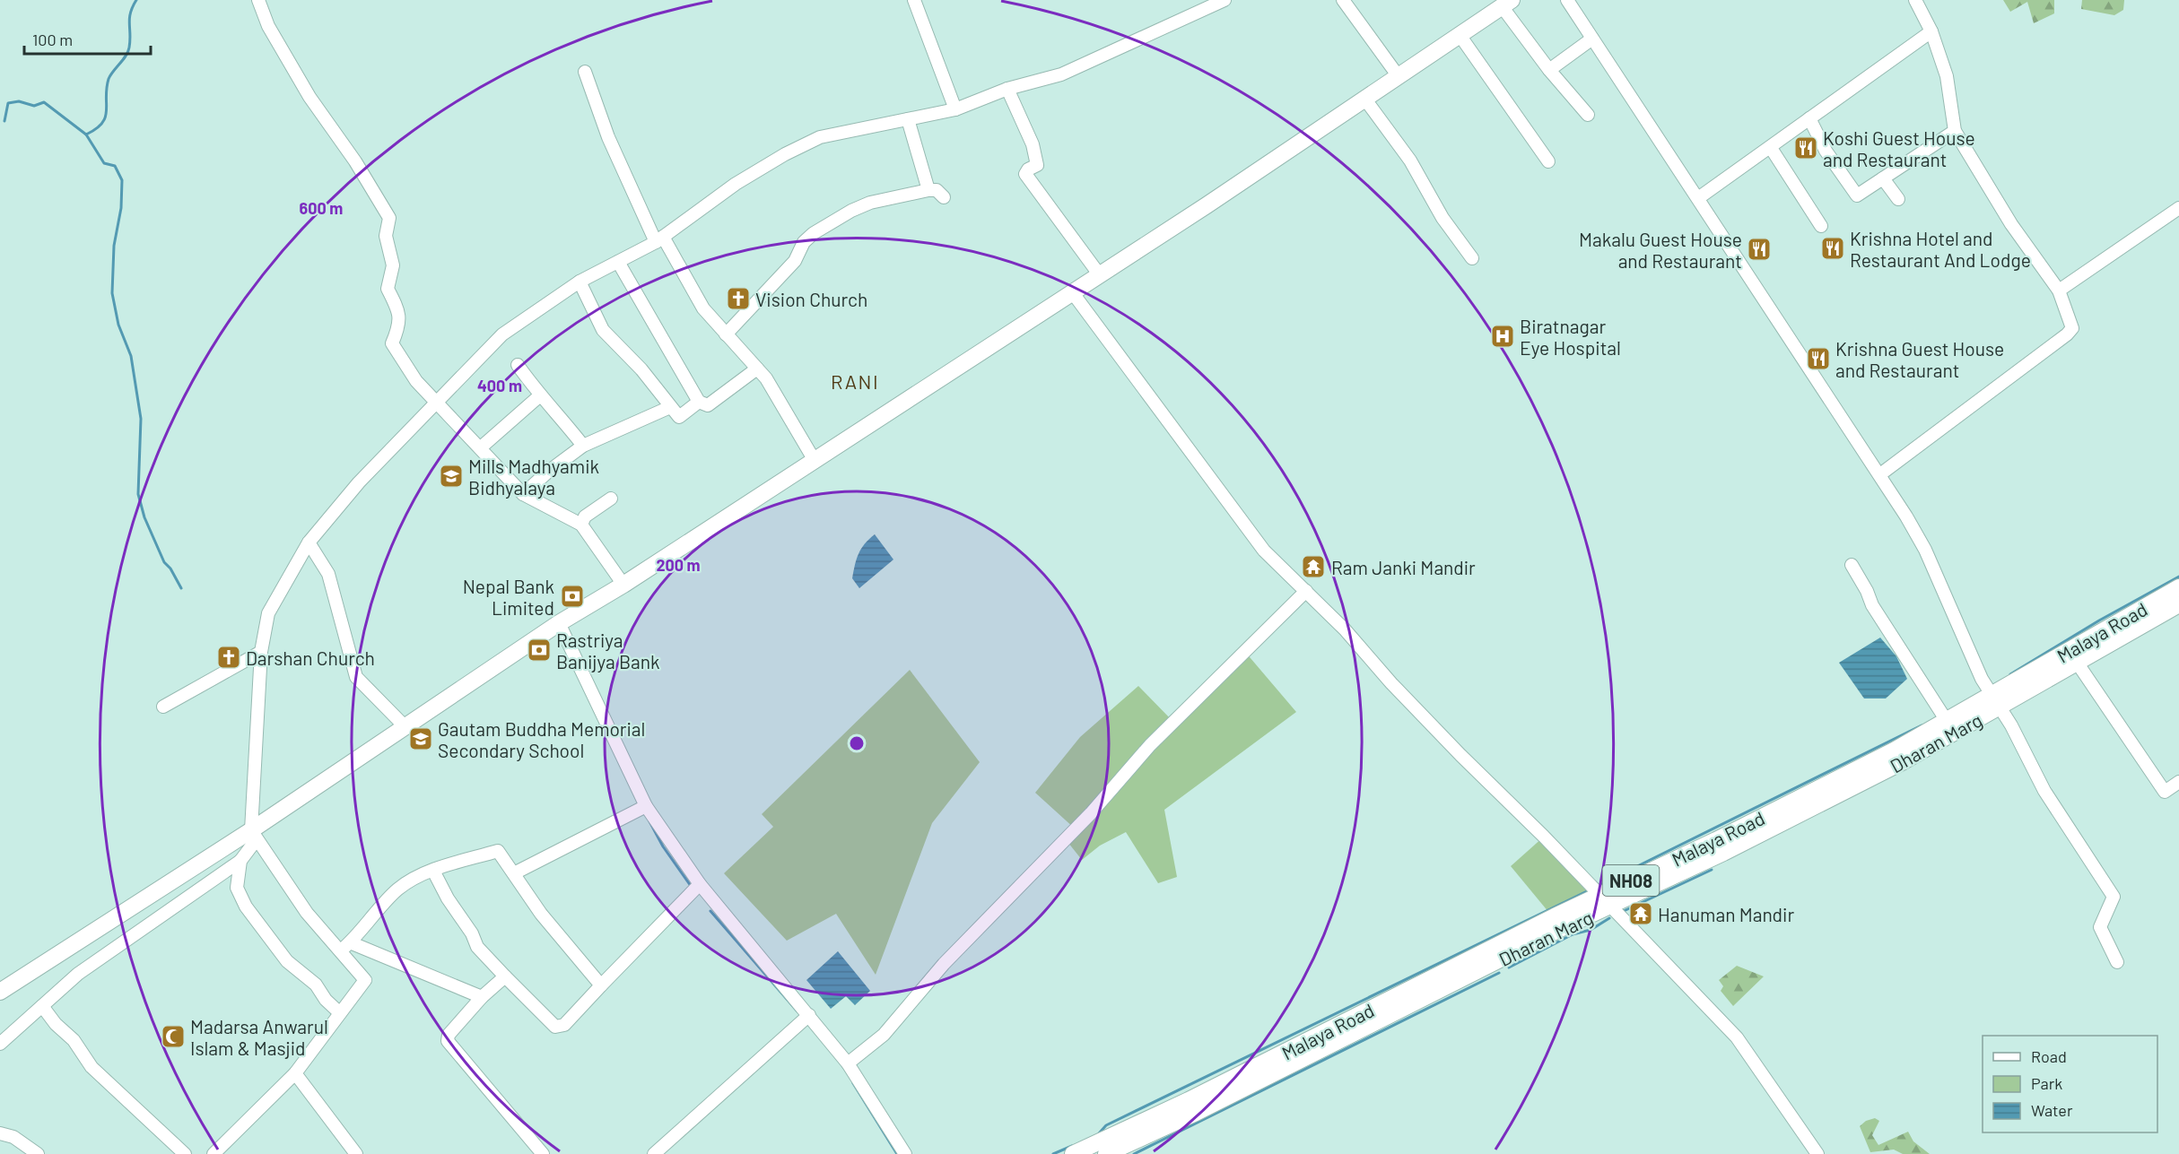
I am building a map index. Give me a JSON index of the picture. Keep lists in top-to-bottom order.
{
  "streets": {
    "main road": ["Malaya Road", "Dharan Marg", "NH08"]
  },
  "crossings": [
    ["Malaya Road", "Dharan Marg"]
  ],
  "districts": ["RANI"],
  "places": {
    "restaurant": [
      "Koshi Guest House and Restaurant",
      "Krishna Hotel and Restaurant And Lodge",
      "Makalu Guest House and Restaurant",
      "Krishna Guest House and Restaurant"
    ],
    "church": ["Vision Church", "Darshan Church"],
    "hospital": ["Biratnagar Eye Hospital"],
    "school or university": ["Mills Madhyamik Bidhyalaya", "Gautam Buddha Memorial Secondary School"],
    "temple": ["Ram Janki Mandir", "Hanuman Mandir"],
    "bank": ["Nepal Bank Limited", "Rastriya Banijya Bank"],
    "mosque": ["Madarsa Anwarul Islam & Masjid"]
  },
  "legend": ["Road", "Park", "Water"],
  "scale_bar": "100 m",
  "rings": ["600 m", "400 m", "200 m"]
}
